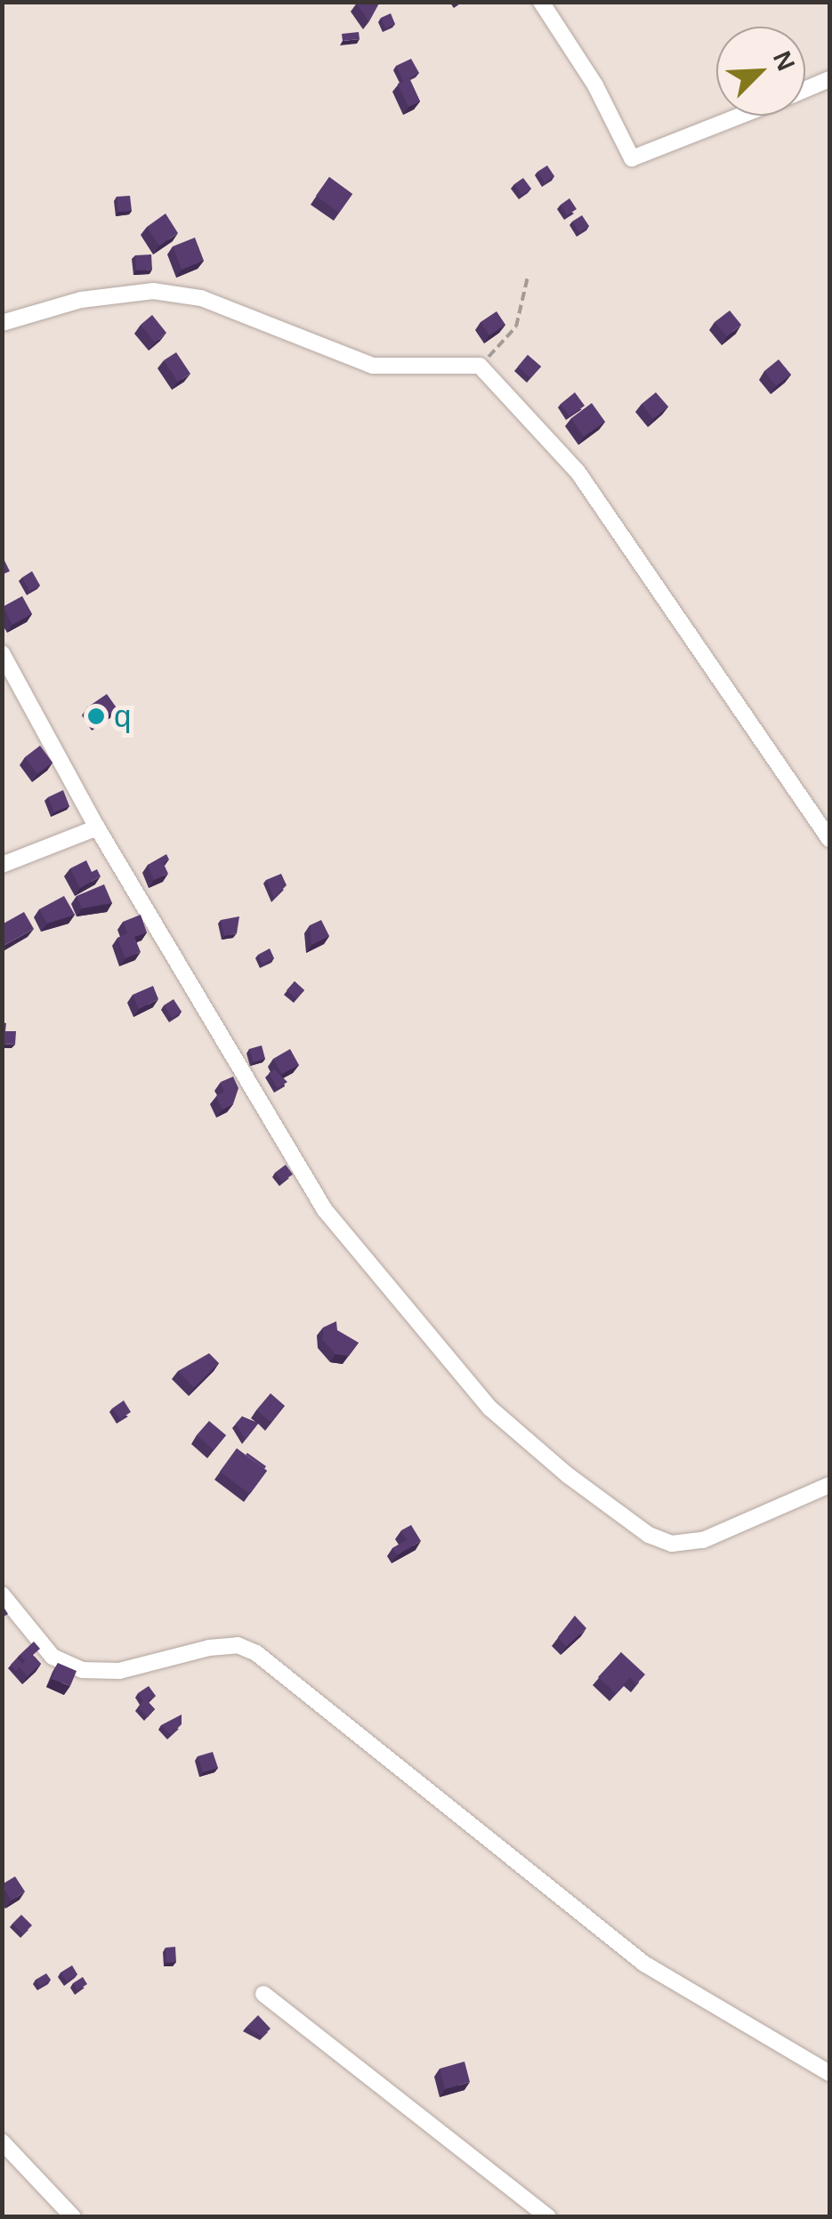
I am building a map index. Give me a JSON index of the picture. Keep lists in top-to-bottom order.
{
  "places": ["q"],
  "north": "top right"
}
